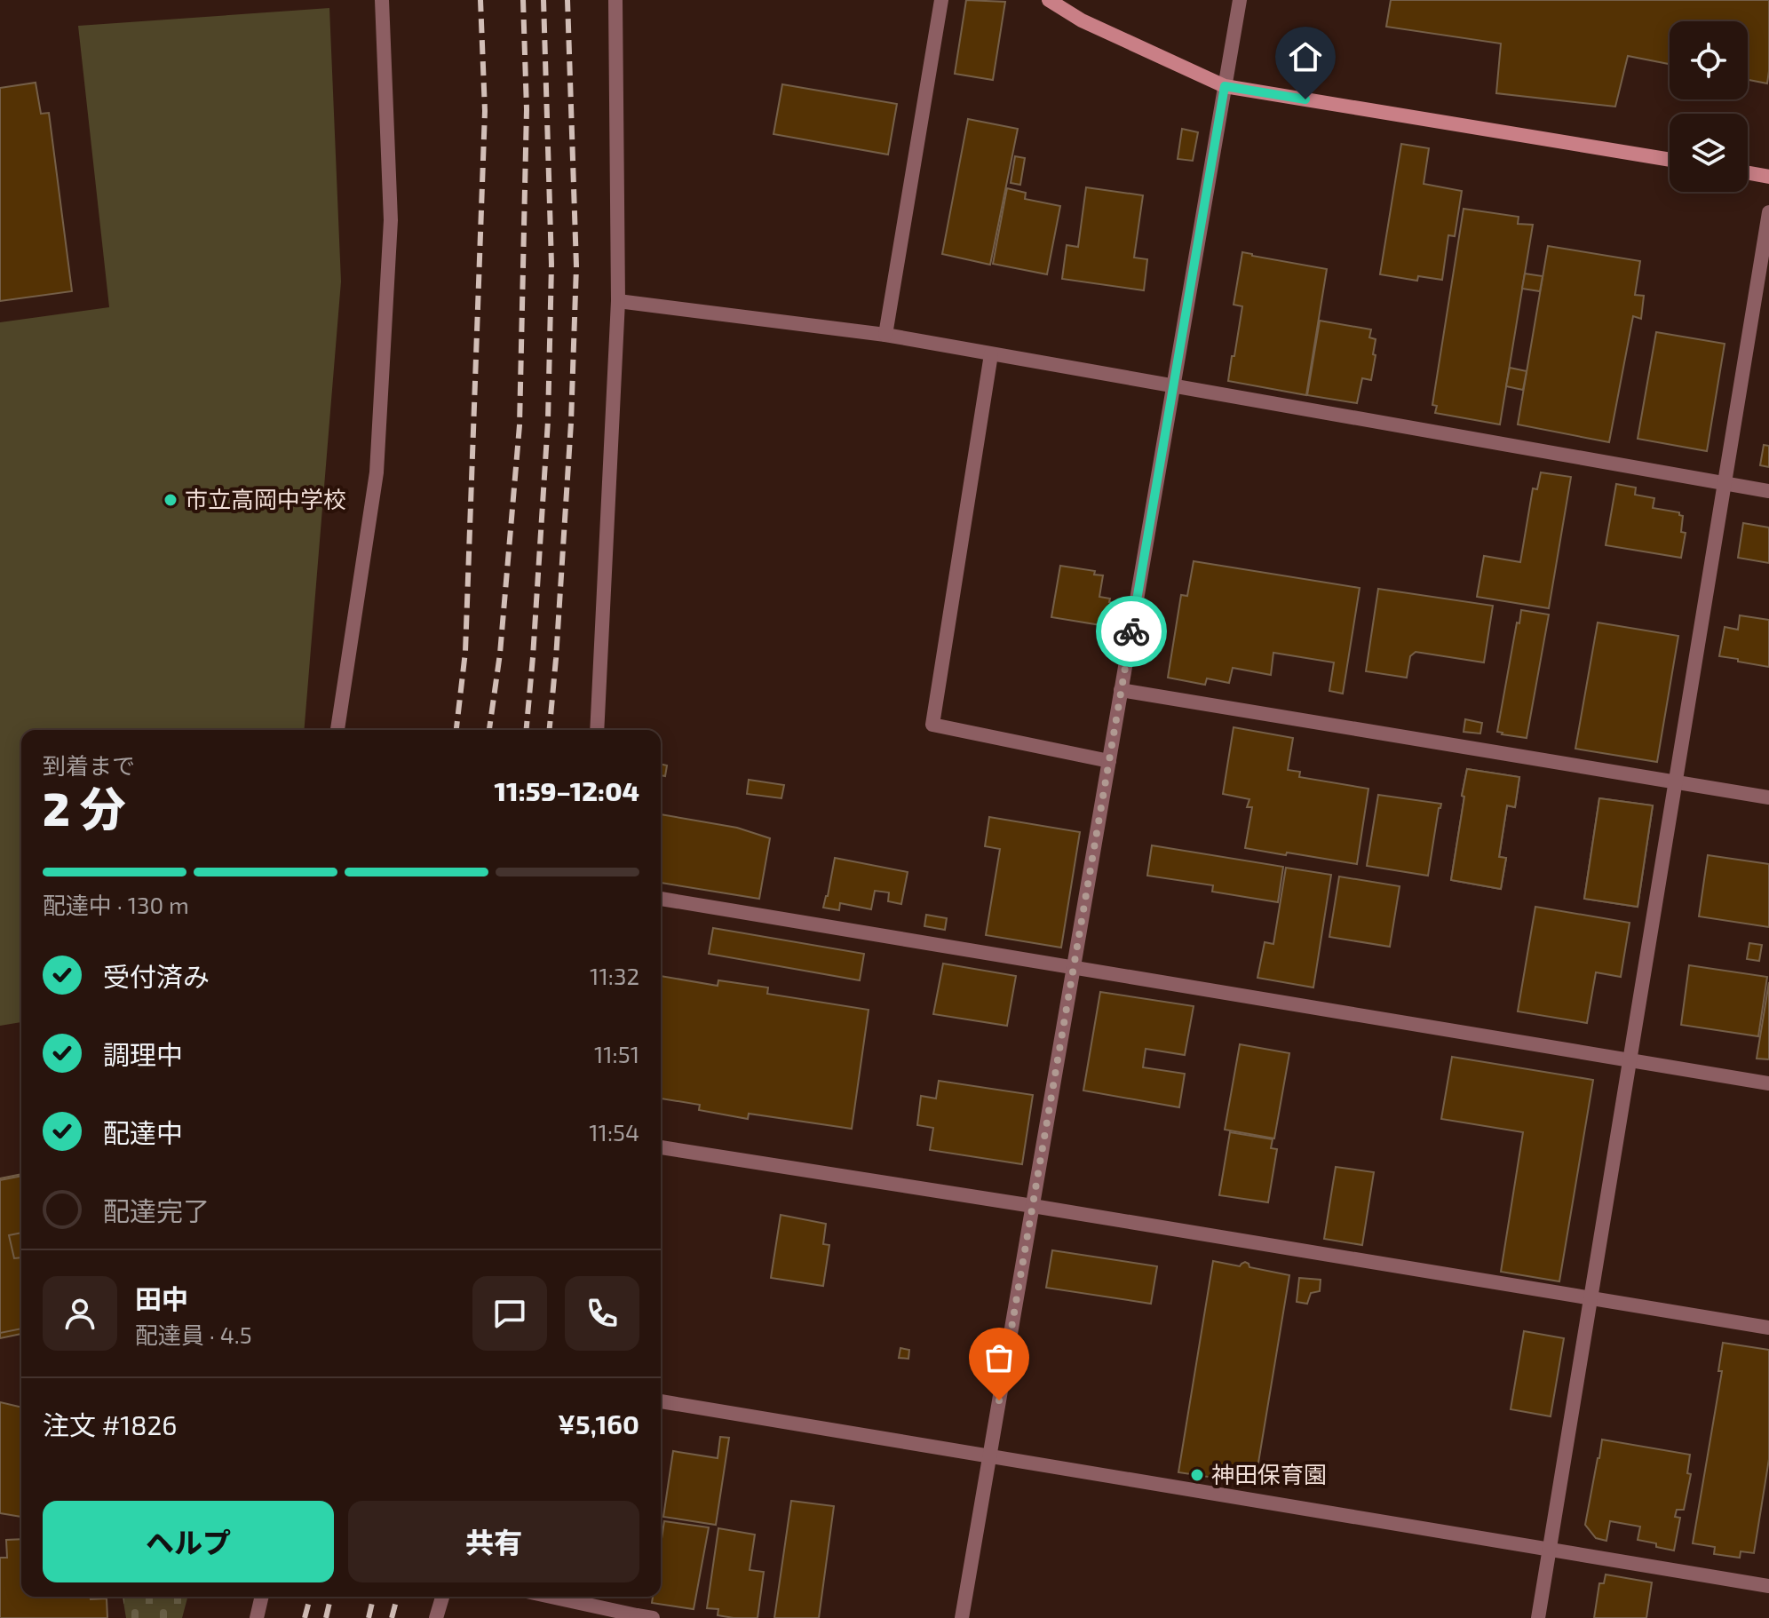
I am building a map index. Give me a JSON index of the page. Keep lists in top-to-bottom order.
{
  "places": ["市立高岡中学校", "神田保育園"],
  "page": {
    "heading": ["2 分", "到着まで", "11:59–12:04"],
    "panel": [
      "田中",
      "配達員 · 4.5",
      "注文 #1826",
      "¥5,160"
    ],
    "bar": "配達中 · 130 m",
    "list": [
      ["受付済み", "11:32"],
      ["調理中", "11:51"],
      ["配達中", "11:54"],
      "配達完了"
    ],
    "buttons": ["ヘルプ", "共有"]
  }
}
